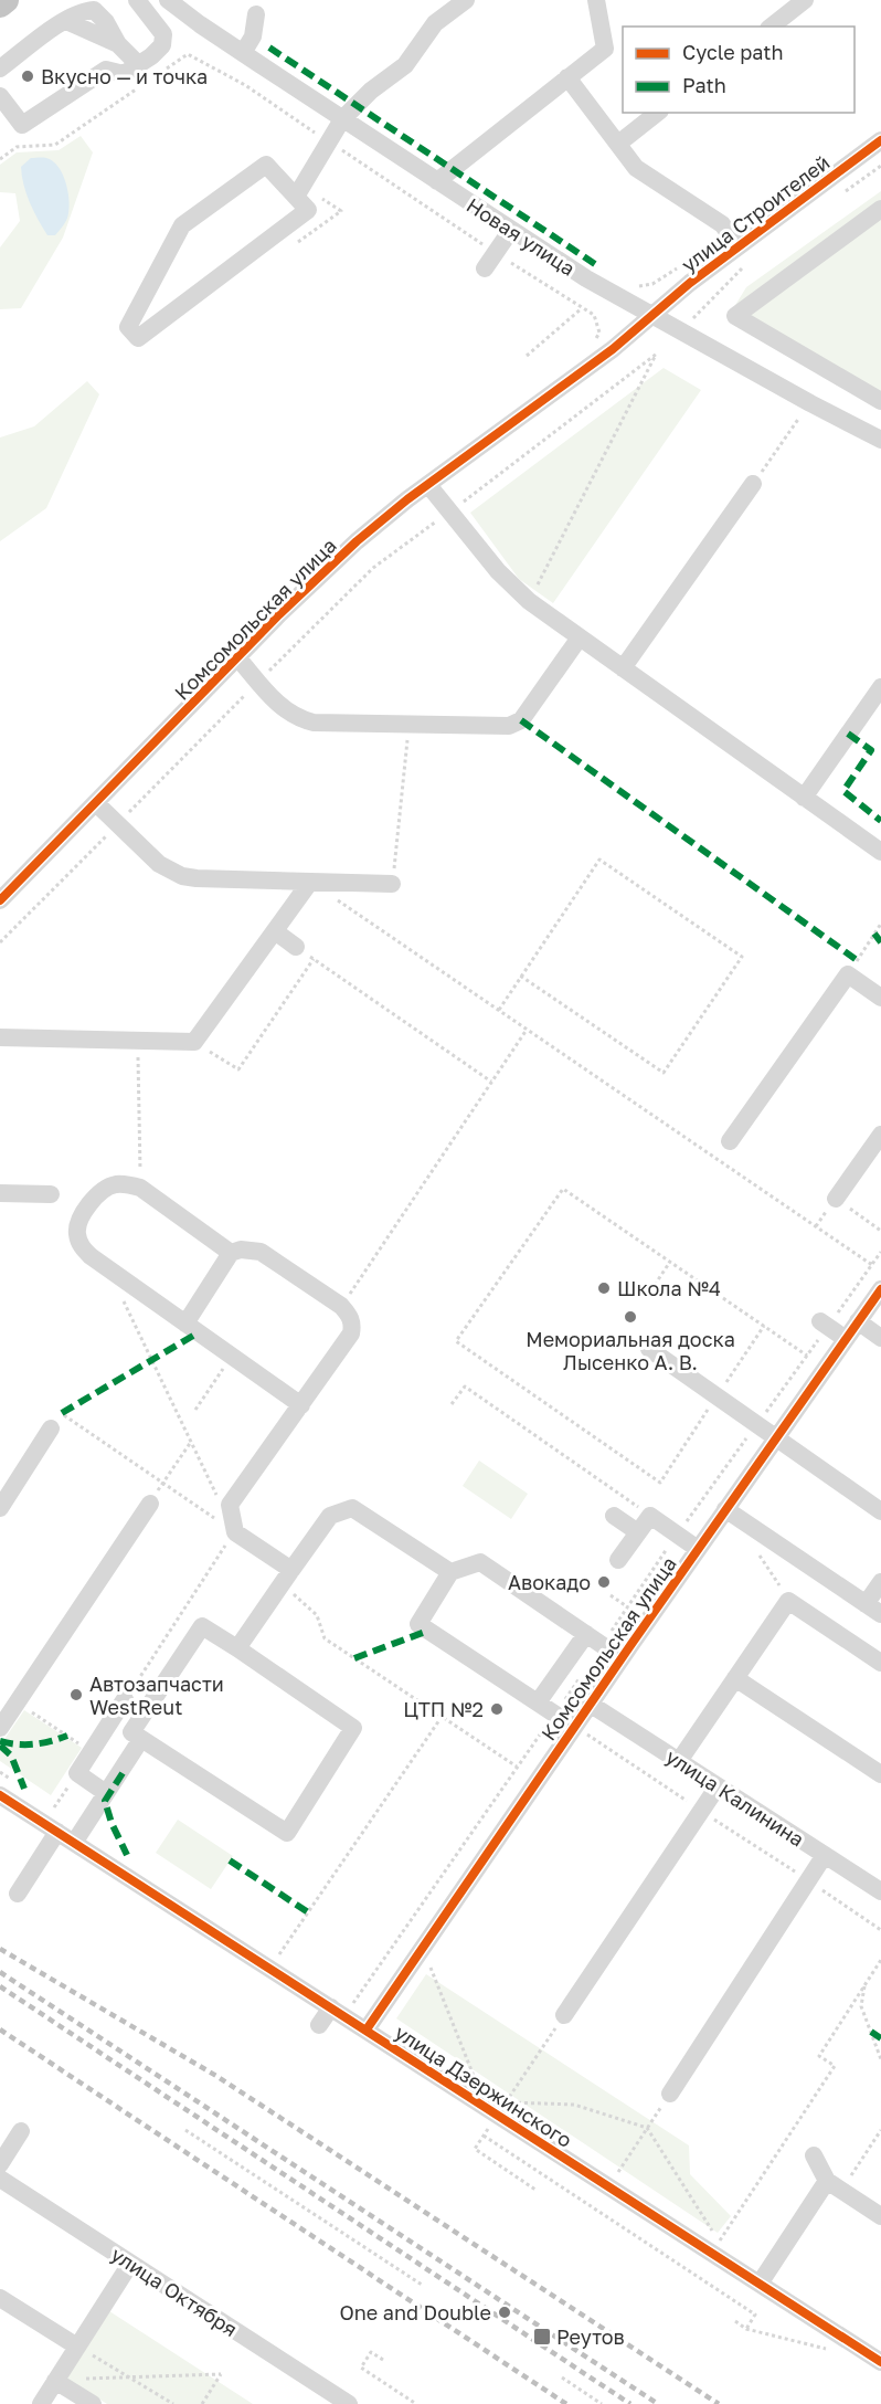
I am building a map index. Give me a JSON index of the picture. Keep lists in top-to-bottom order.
{
  "streets": {
    "street": [
      "улица Строителей",
      "Новая улица",
      "Комсомольская улица",
      "улица Калинина",
      "улица Дзержинского",
      "улица Октября"
    ]
  },
  "crossings": [
    ["улица Строителей", "Новая улица"],
    ["улица Строителей", "Комсомольская улица"],
    ["Новая улица", "Комсомольская улица"],
    ["Комсомольская улица", "улица Калинина"],
    ["Комсомольская улица", "улица Дзержинского"]
  ],
  "places": {
    "other": [
      "Вкусно — и точка",
      "Школа №4",
      "Мемориальная доска Лысенко А. В.",
      "Авокадо",
      "Автозапчасти WestReut",
      "ЦТП №2",
      "One and Double"
    ],
    "transit": ["Реутов"]
  },
  "legend": ["Cycle path", "Path"]
}
